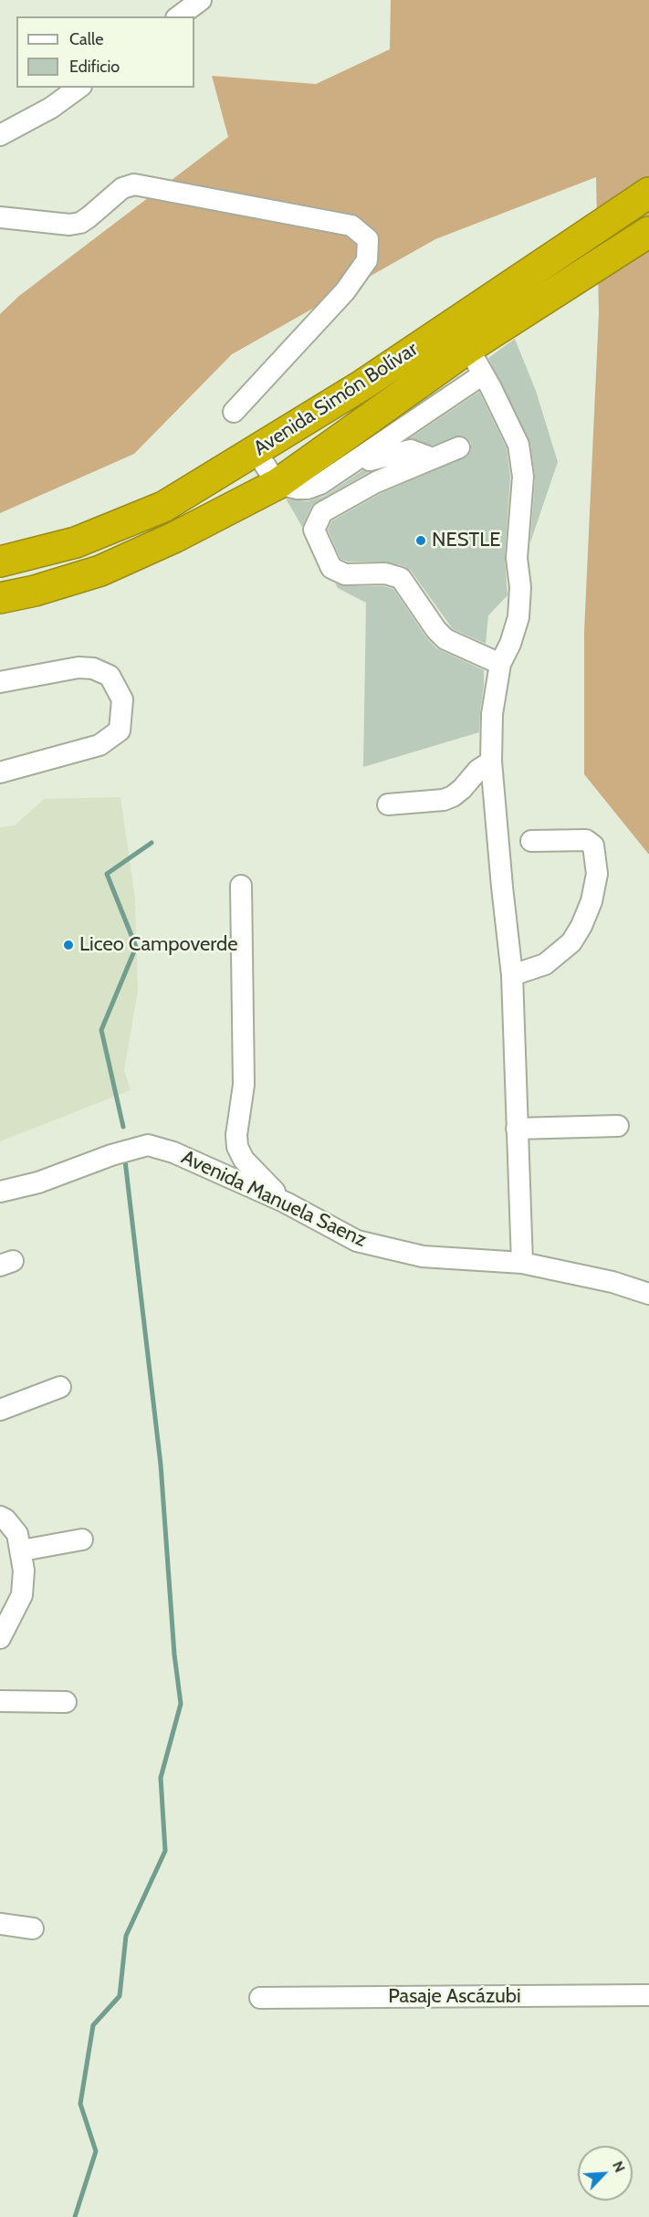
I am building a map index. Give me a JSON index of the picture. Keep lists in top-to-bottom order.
{
  "streets": {
    "highway": ["Avenida Simón Bolívar"],
    "street": ["Avenida Manuela Saenz", "Pasaje Ascázubi"]
  },
  "places": ["NESTLE", "Liceo Campoverde"],
  "legend": ["Calle", "Edificio"],
  "north": "top right"
}
